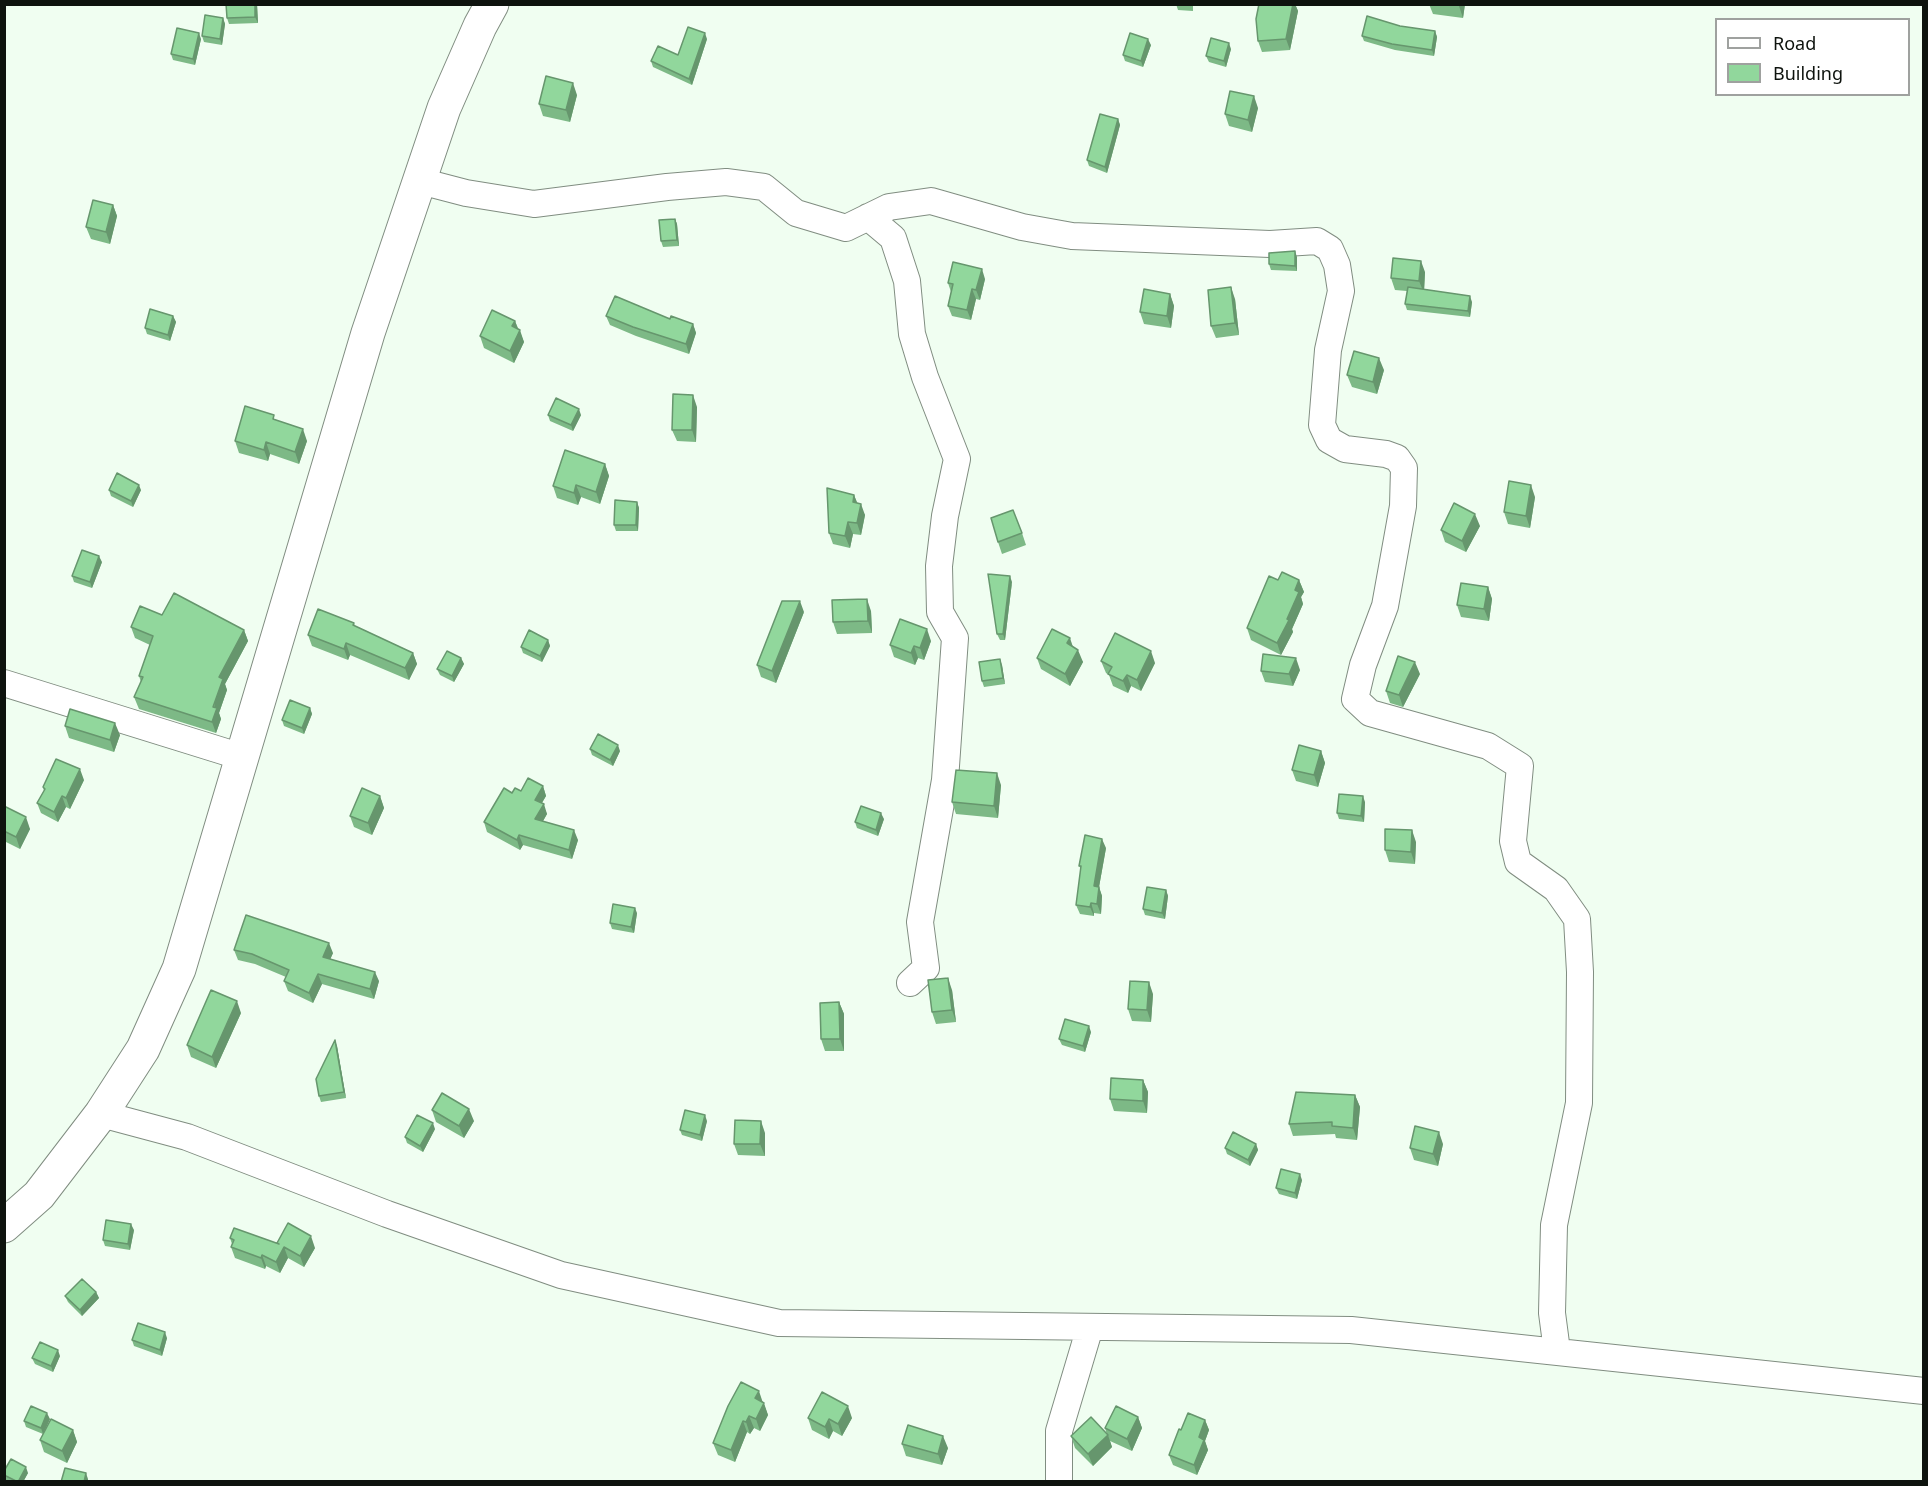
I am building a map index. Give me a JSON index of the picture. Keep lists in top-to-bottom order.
{
  "legend": ["Road", "Building"]
}
